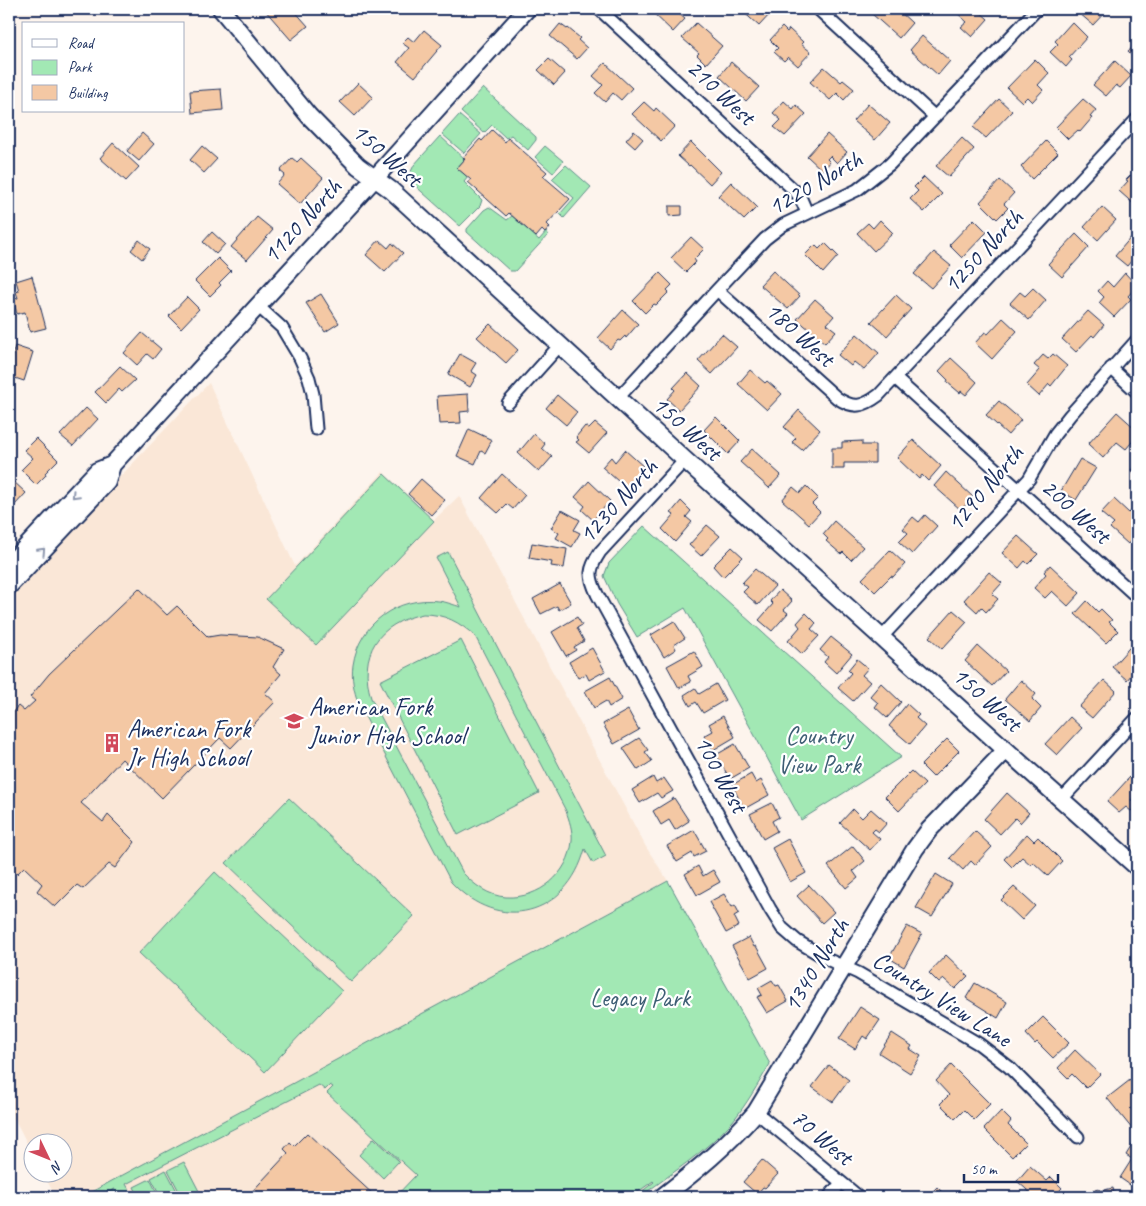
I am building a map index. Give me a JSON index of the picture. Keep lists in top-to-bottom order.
{
  "streets": {
    "street": [
      "210 West",
      "150 West",
      "1220 North",
      "1120 North",
      "1250 North",
      "180 West",
      "1290 North",
      "1230 North",
      "200 West",
      "100 West",
      "1340 North",
      "Country View Lane",
      "70 West"
    ]
  },
  "crossings": [
    ["210 West", "1220 North"],
    ["150 West", "1220 North"],
    ["150 West", "1120 North"],
    ["150 West", "1290 North"],
    ["150 West", "1230 North"],
    ["150 West", "1340 North"],
    ["1220 North", "180 West"],
    ["1250 North", "180 West"],
    ["1250 North", "200 West"],
    ["1290 North", "200 West"],
    ["1230 North", "100 West"],
    ["100 West", "1340 North"],
    ["100 West", "Country View Lane"],
    ["1340 North", "Country View Lane"],
    ["1340 North", "70 West"]
  ],
  "parks": ["Country View Park", "Legacy Park"],
  "places": {
    "school or university": ["American Fork Junior High School"],
    "building": ["American Fork Jr High School"]
  },
  "legend": ["Road", "Park", "Building"],
  "scale_bar": "50 m",
  "north": "bottom right"
}
